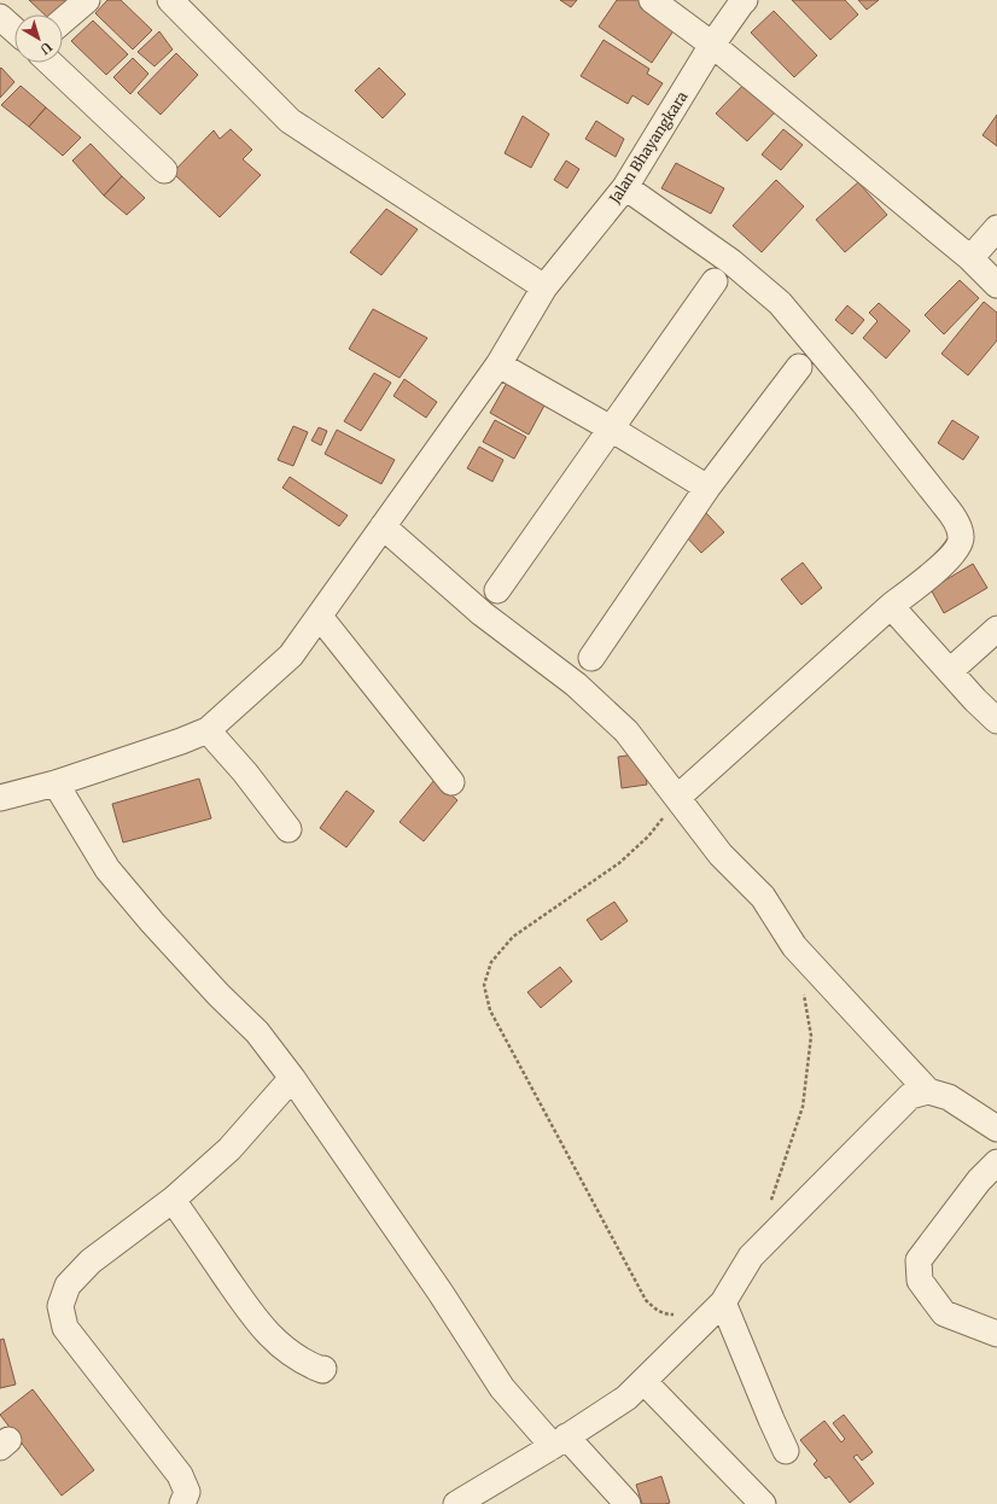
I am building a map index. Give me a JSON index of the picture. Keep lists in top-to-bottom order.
{
  "streets": {
    "street": ["Jalan Bhayangkara"]
  },
  "north": "bottom right"
}
